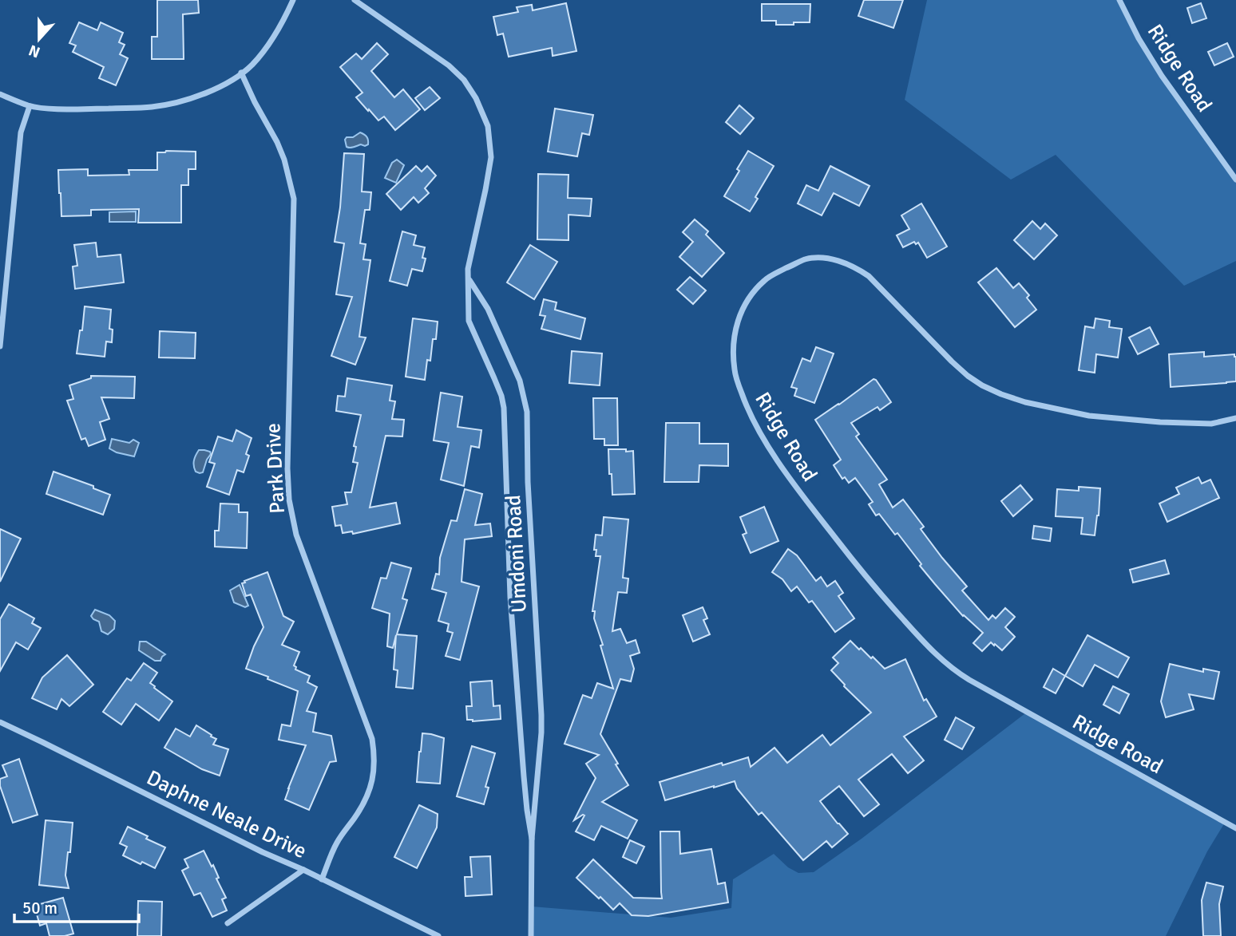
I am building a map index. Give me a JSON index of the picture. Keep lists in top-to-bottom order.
{
  "streets": {
    "street": [
      "Ridge Road",
      "Park Drive",
      "Umdoni Road",
      "Daphne Neale Drive"
    ]
  },
  "crossings": [
    ["Park Drive", "Daphne Neale Drive"]
  ],
  "scale_bar": "50 m",
  "north": "bottom"
}
